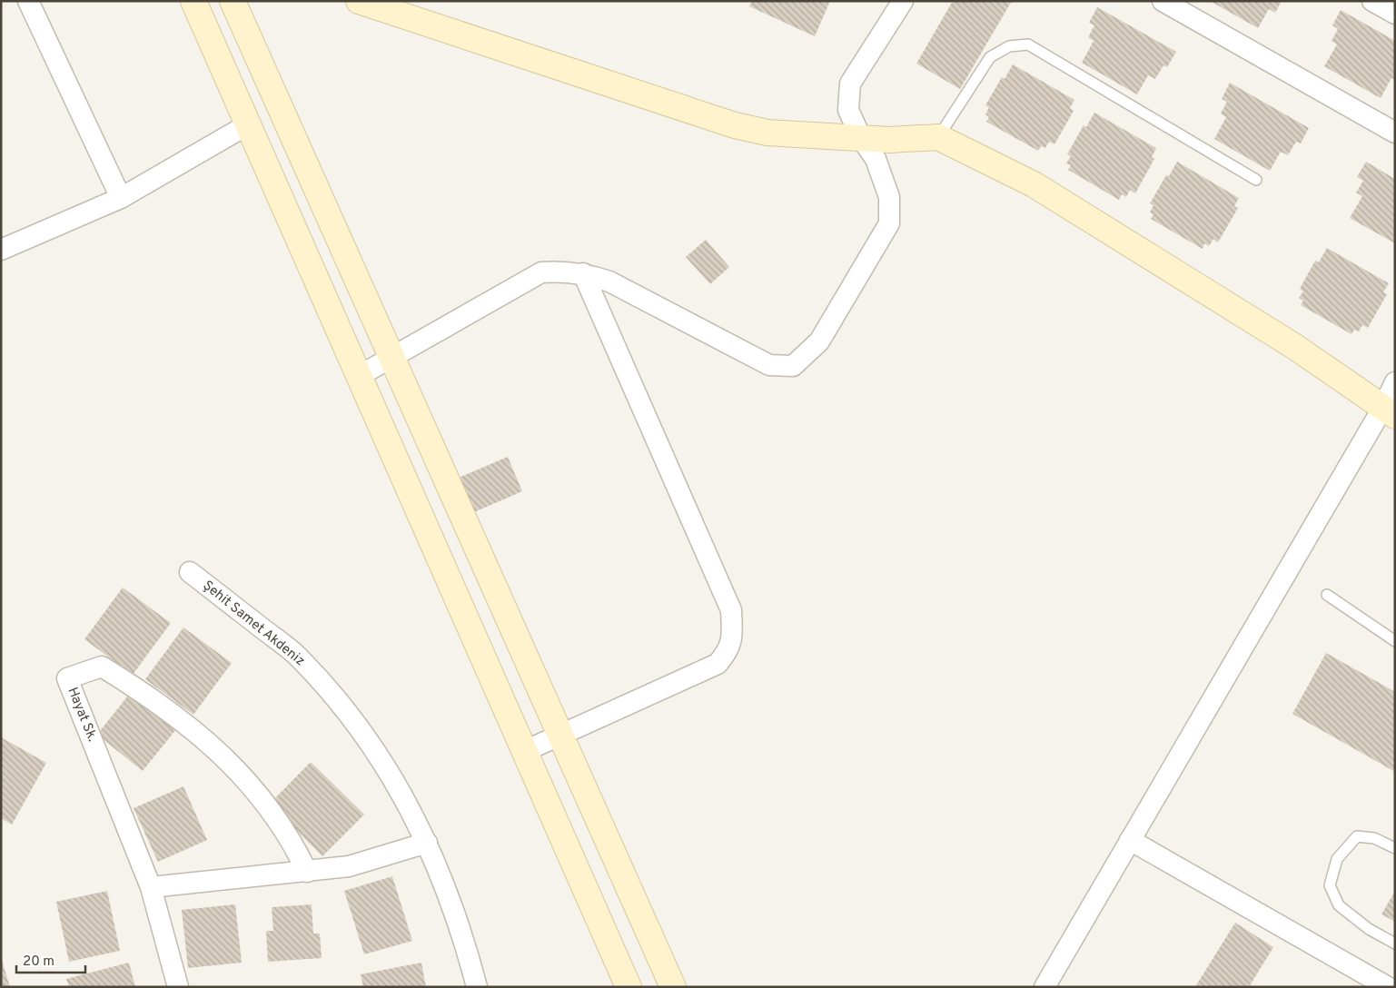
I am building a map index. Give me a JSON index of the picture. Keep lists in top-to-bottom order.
{
  "streets": {
    "street": ["Şehit Samet Akdeniz", "Hayat Sk."]
  },
  "scale_bar": "20 m"
}
